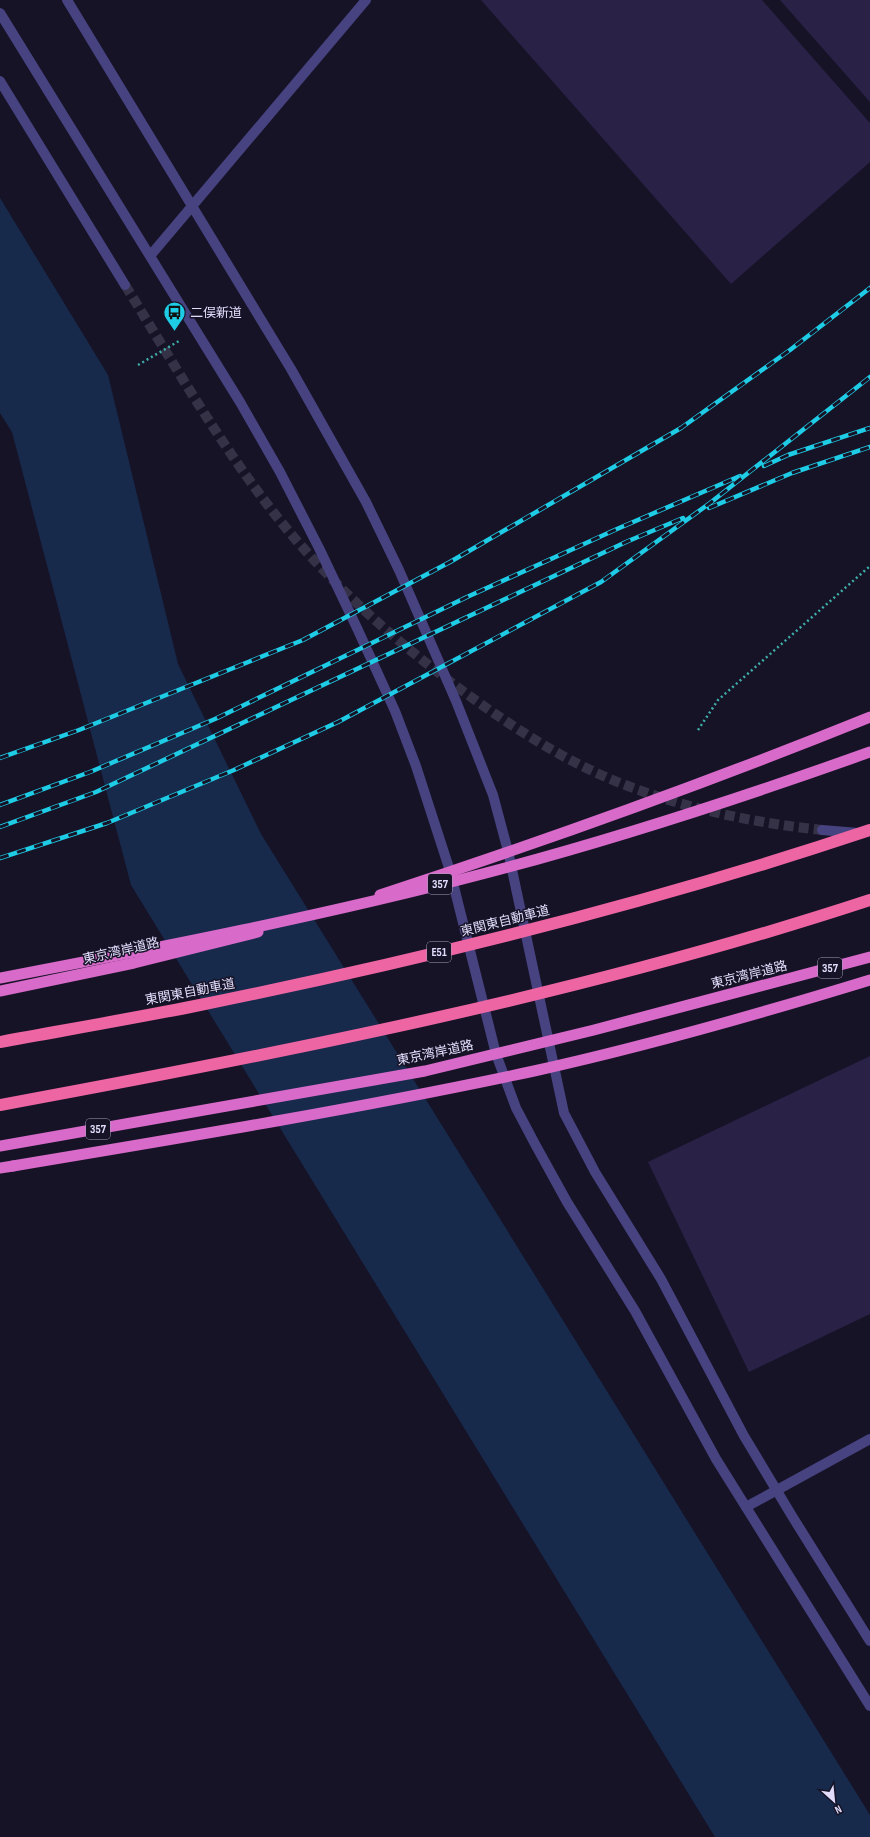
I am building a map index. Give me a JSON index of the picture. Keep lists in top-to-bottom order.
{
  "streets": {
    "highway": [
      "357",
      "東関東自動車道",
      "東京湾岸道路",
      "E51"
    ]
  },
  "places": {
    "bus stop": ["二俣新道"]
  },
  "north": "bottom right"
}
